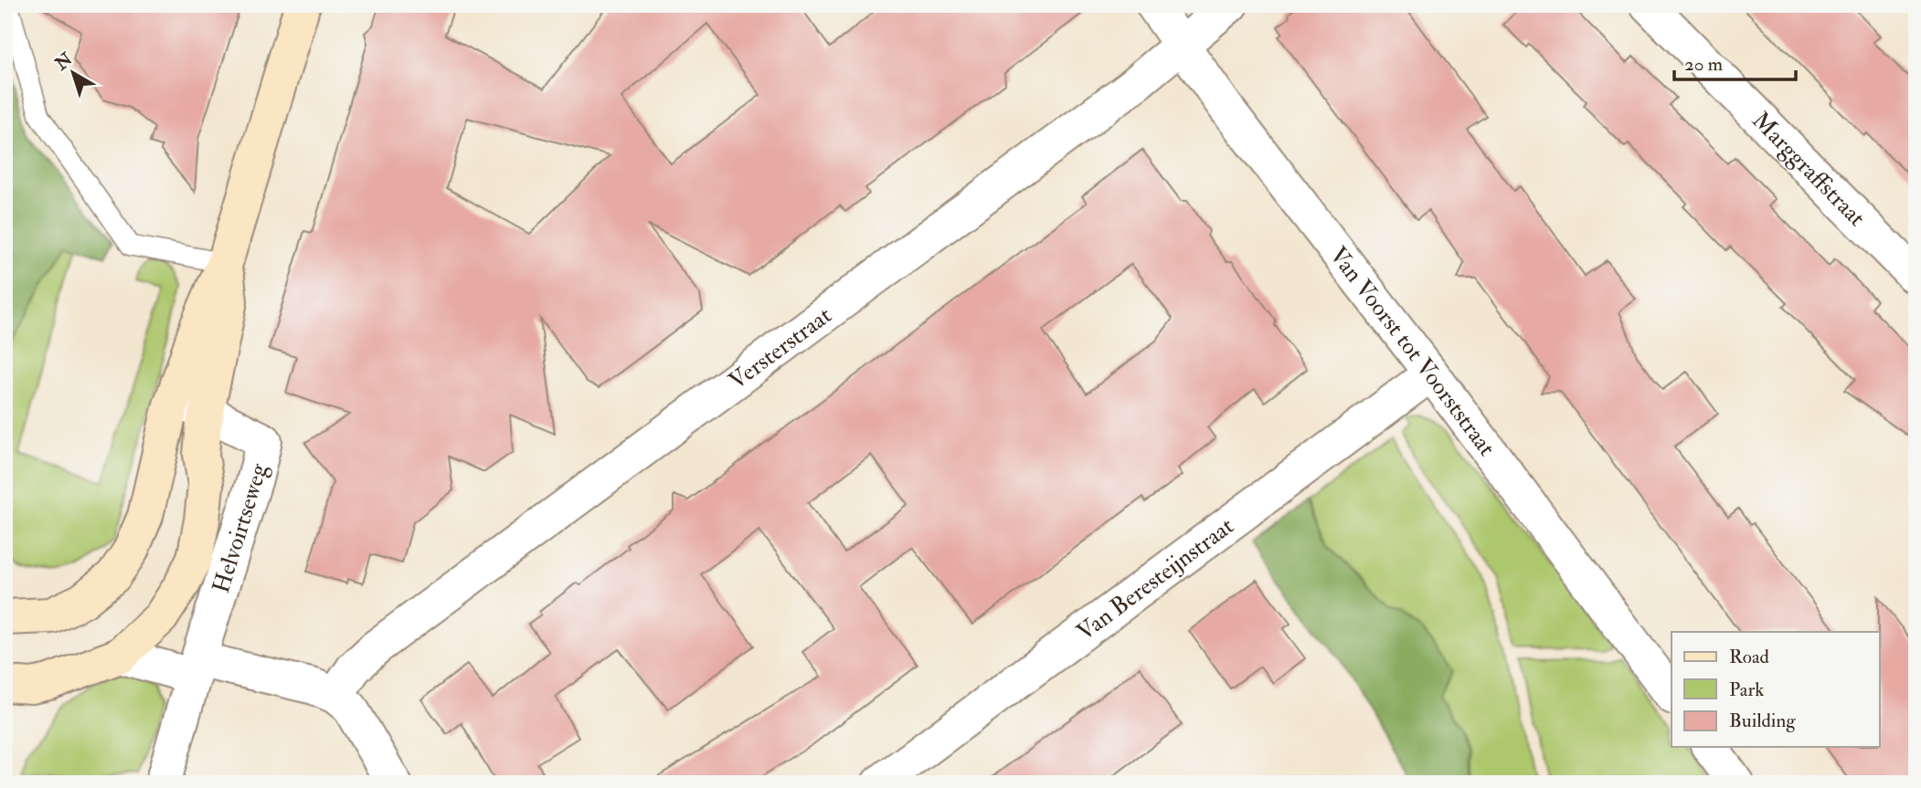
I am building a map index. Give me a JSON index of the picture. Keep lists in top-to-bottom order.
{
  "streets": {
    "main road": ["Helvoirtseweg"],
    "street": [
      "Marggraffstraat",
      "Versterstraat",
      "Van Voorst tot Voorststraat",
      "Van Beresteijnstraat"
    ]
  },
  "crossings": [
    ["Versterstraat", "Van Voorst tot Voorststraat"],
    ["Van Voorst tot Voorststraat", "Van Beresteijnstraat"]
  ],
  "legend": ["Road", "Park", "Building"],
  "scale_bar": "20 m",
  "north": "top left"
}
